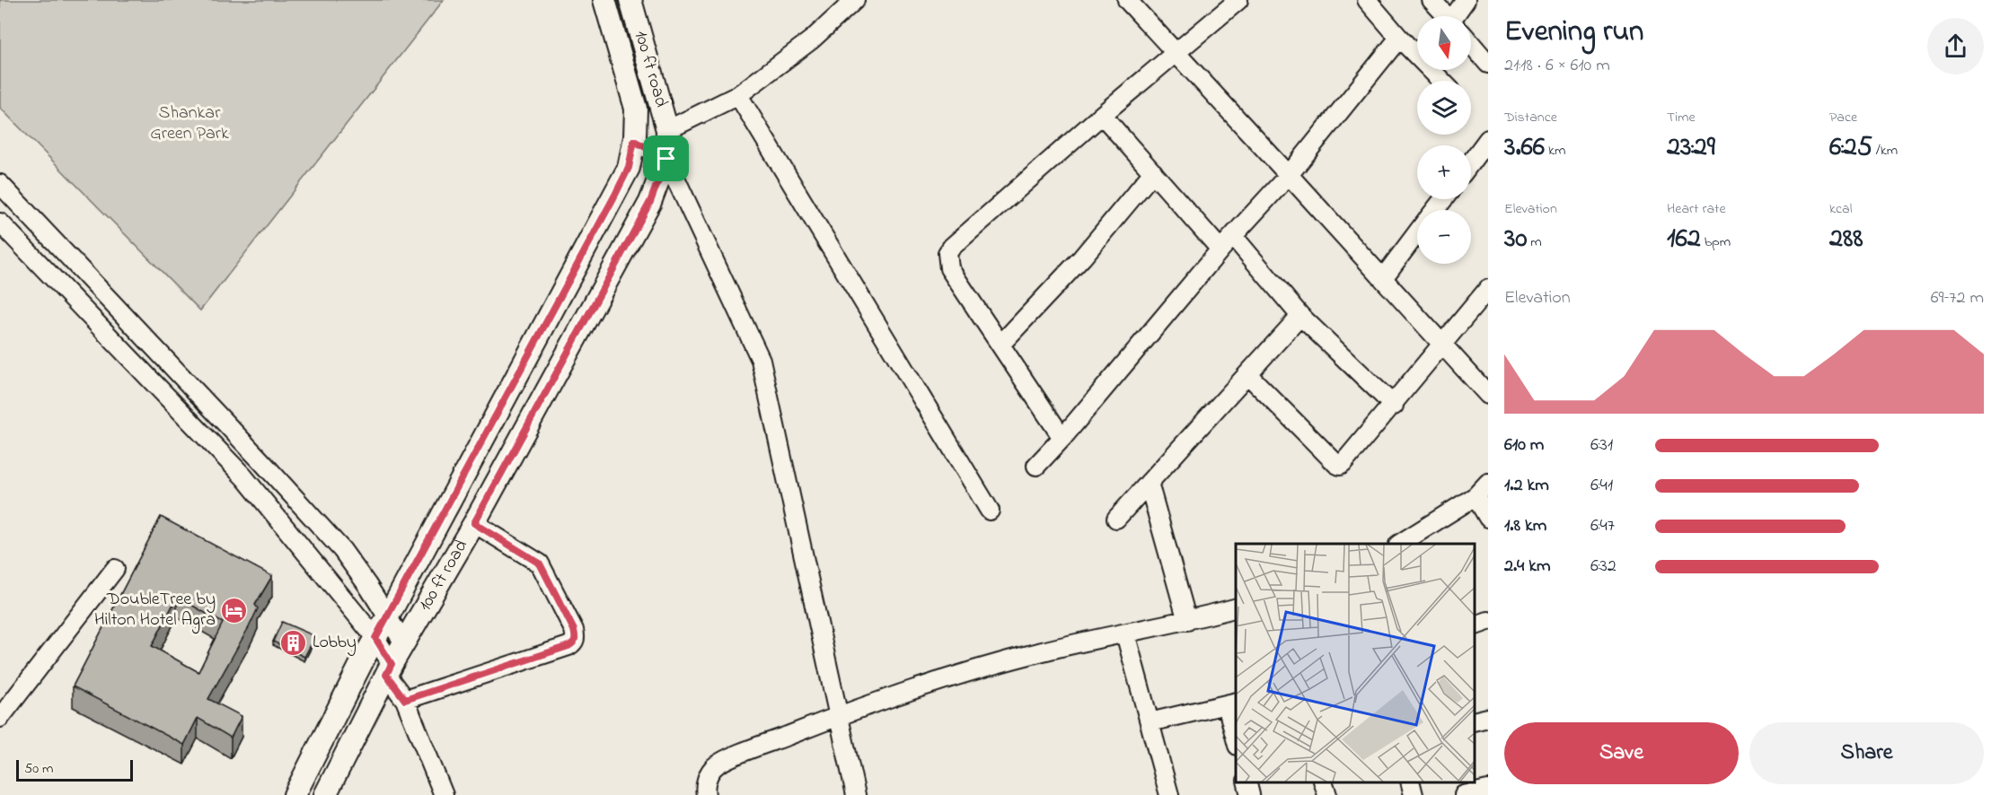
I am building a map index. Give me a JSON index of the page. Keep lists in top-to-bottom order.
{
  "streets": {
    "main road": ["100 ft road"]
  },
  "parks": ["Shankar Green Park"],
  "places": {
    "hotel": ["DoubleTree by Hilton Hotel Agra"],
    "building": ["Lobby"]
  },
  "scale_bar": "50 m",
  "north": "bottom",
  "page": {
    "heading": ["Evening run", "21:18 · 6 × 610 m"],
    "map_buttons": ["+", "−"],
    "stats": [
      ["Distance", "3.66 km"],
      ["Time", "23:29"],
      ["Pace", "6:25 /km"],
      ["Elevation", "30 m"],
      ["Heart rate", "162 bpm"],
      ["kcal", "288"]
    ],
    "chart": ["Elevation", "69–72 m"],
    "list": [
      {
        "name": "610 m",
        "note": "6:31"
      },
      {
        "name": "1.2 km",
        "note": "6:41"
      },
      {
        "name": "1.8 km",
        "note": "6:47"
      },
      {
        "name": "2.4 km",
        "note": "6:32"
      }
    ],
    "buttons": ["Save", "Share"],
    "scale": "50 m"
  }
}
